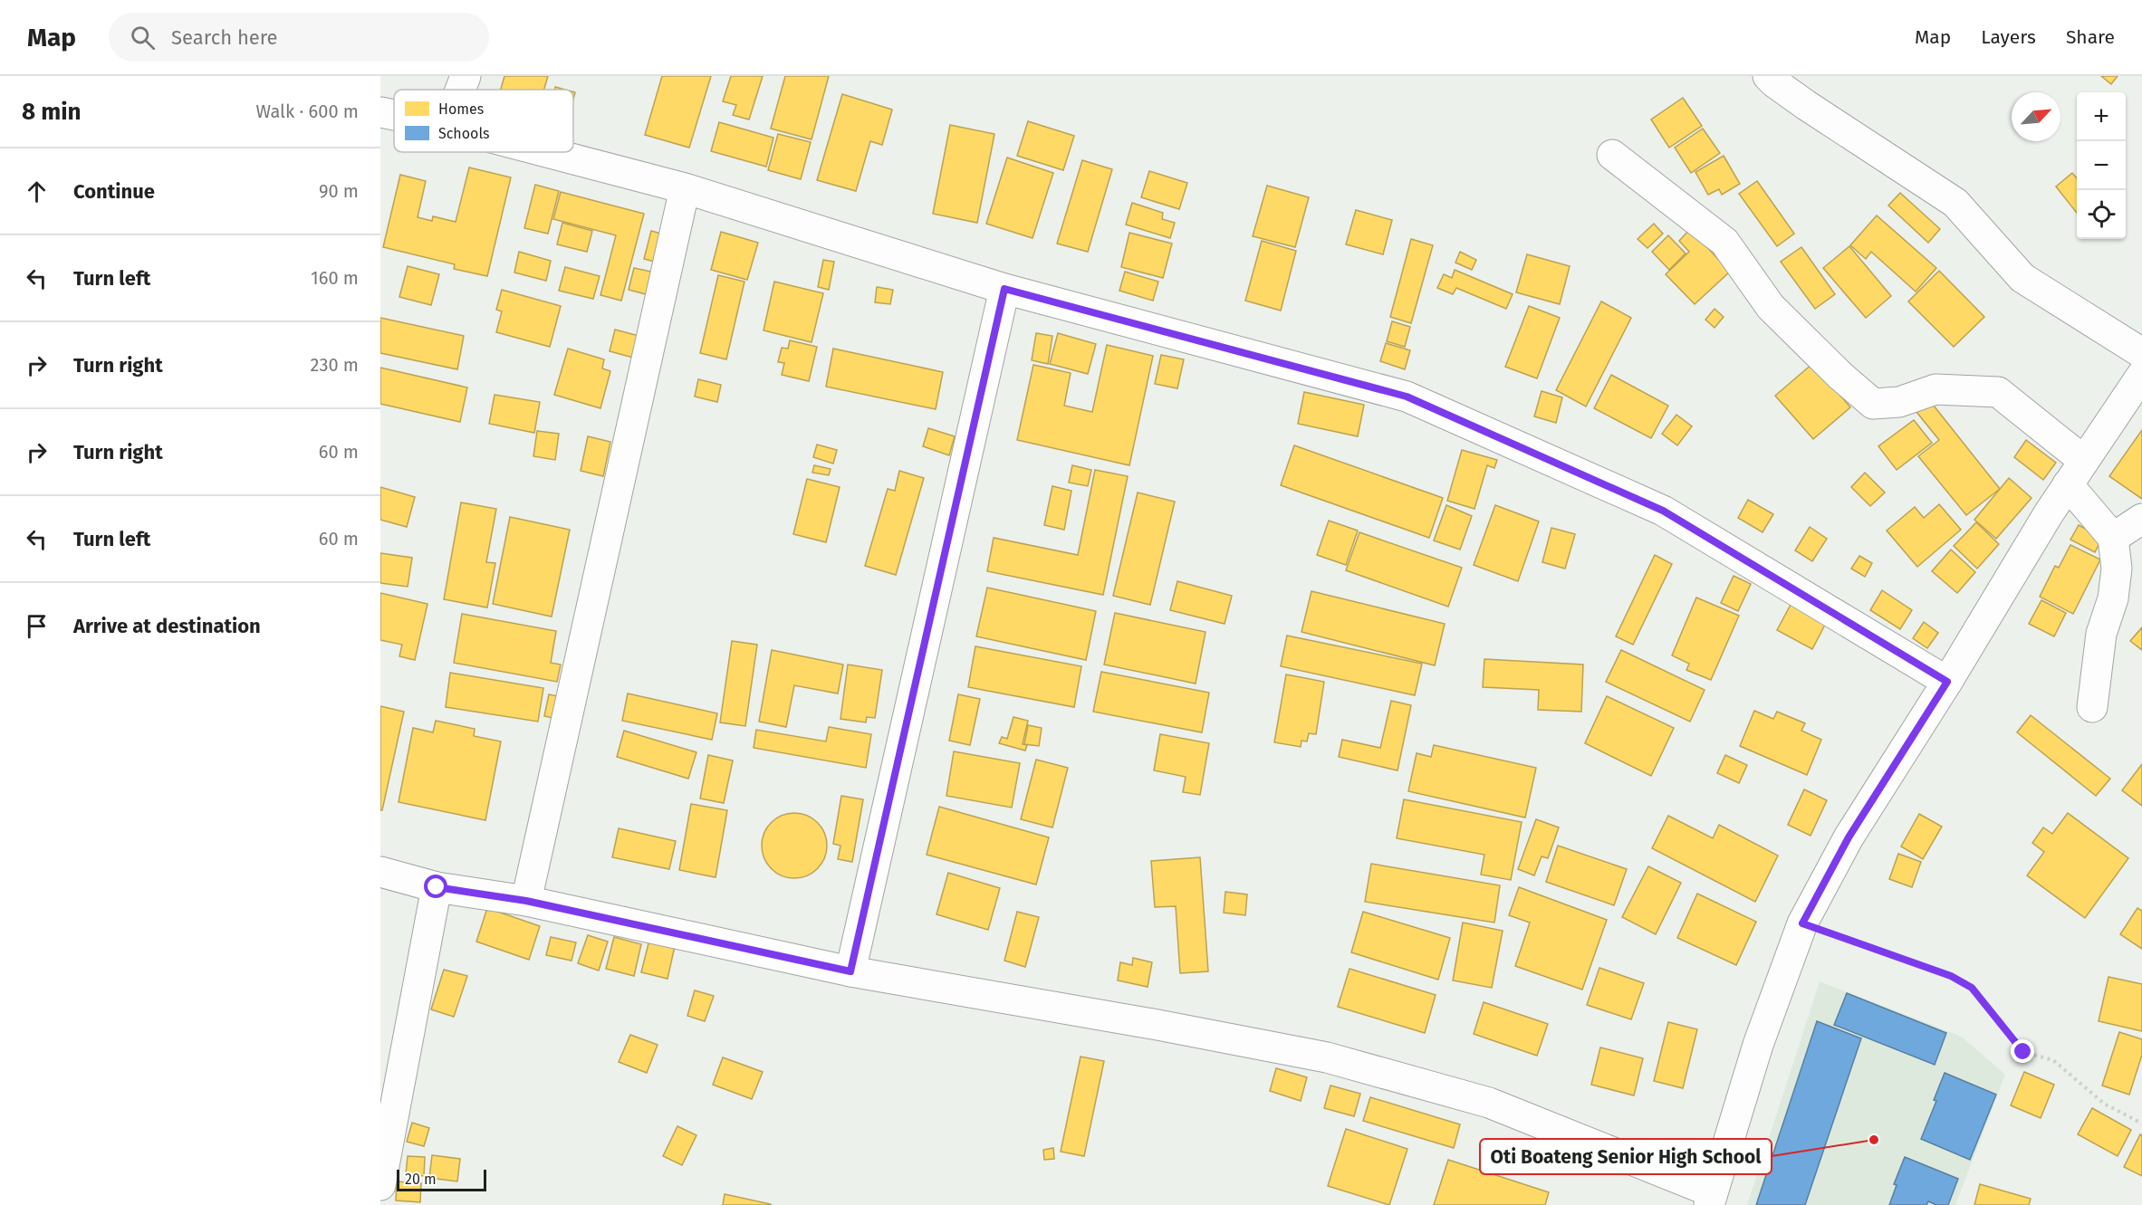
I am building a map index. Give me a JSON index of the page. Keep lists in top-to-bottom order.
{
  "places": ["Oti Boateng Senior High School"],
  "legend": ["Homes", "Schools"],
  "scale_bar": "20 m",
  "north": "top right",
  "page": {
    "header": "Map",
    "search": "Search here",
    "nav": ["Map", "Layers", "Share"],
    "heading": ["8 min", "Walk · 600 m"],
    "map_buttons": ["+", "−"],
    "list": [
      ["Continue", "90 m"],
      ["Turn left", "160 m"],
      ["Turn right", "230 m"],
      ["Turn right", "60 m"],
      ["Turn left", "60 m"],
      "Arrive at destination"
    ],
    "scale": "20 m"
  }
}
